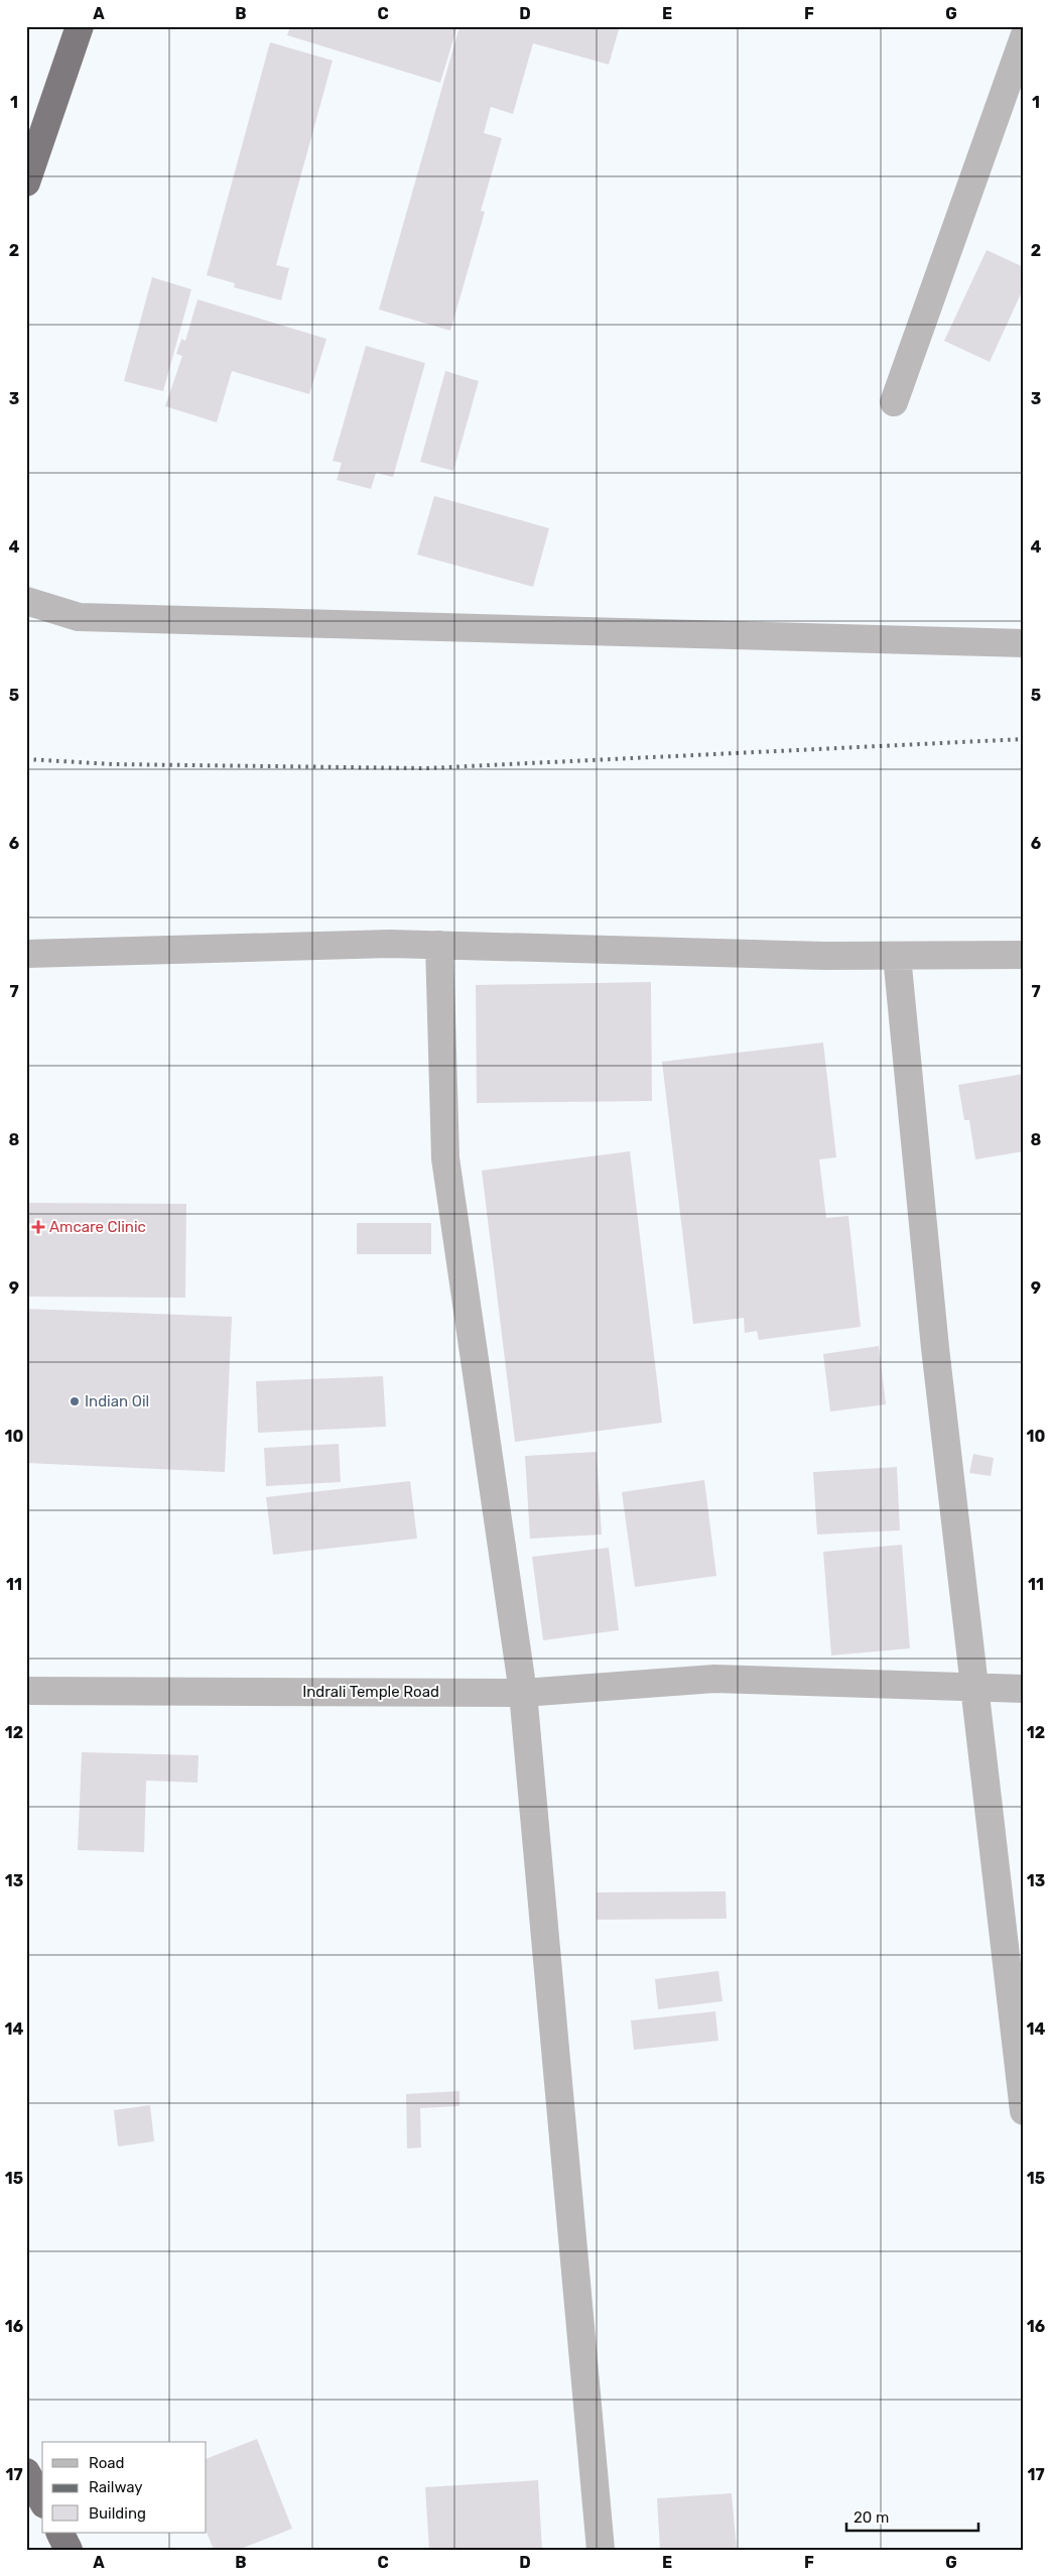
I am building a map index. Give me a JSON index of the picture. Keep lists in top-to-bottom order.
{
  "streets": {
    "street": ["Indrali Temple Road"]
  },
  "places": {
    "health": ["Amcare Clinic"],
    "other": ["Indian Oil"]
  },
  "legend": ["Road", "Railway", "Building"],
  "scale_bar": "20 m",
  "grid": {
    "columns": [
      "A",
      "B",
      "C",
      "D",
      "E",
      "F",
      "G"
    ],
    "rows": [
      "1",
      "2",
      "3",
      "4",
      "5",
      "6",
      "7",
      "8",
      "9",
      "10",
      "11",
      "12",
      "13",
      "14",
      "15",
      "16",
      "17"
    ]
  }
}
